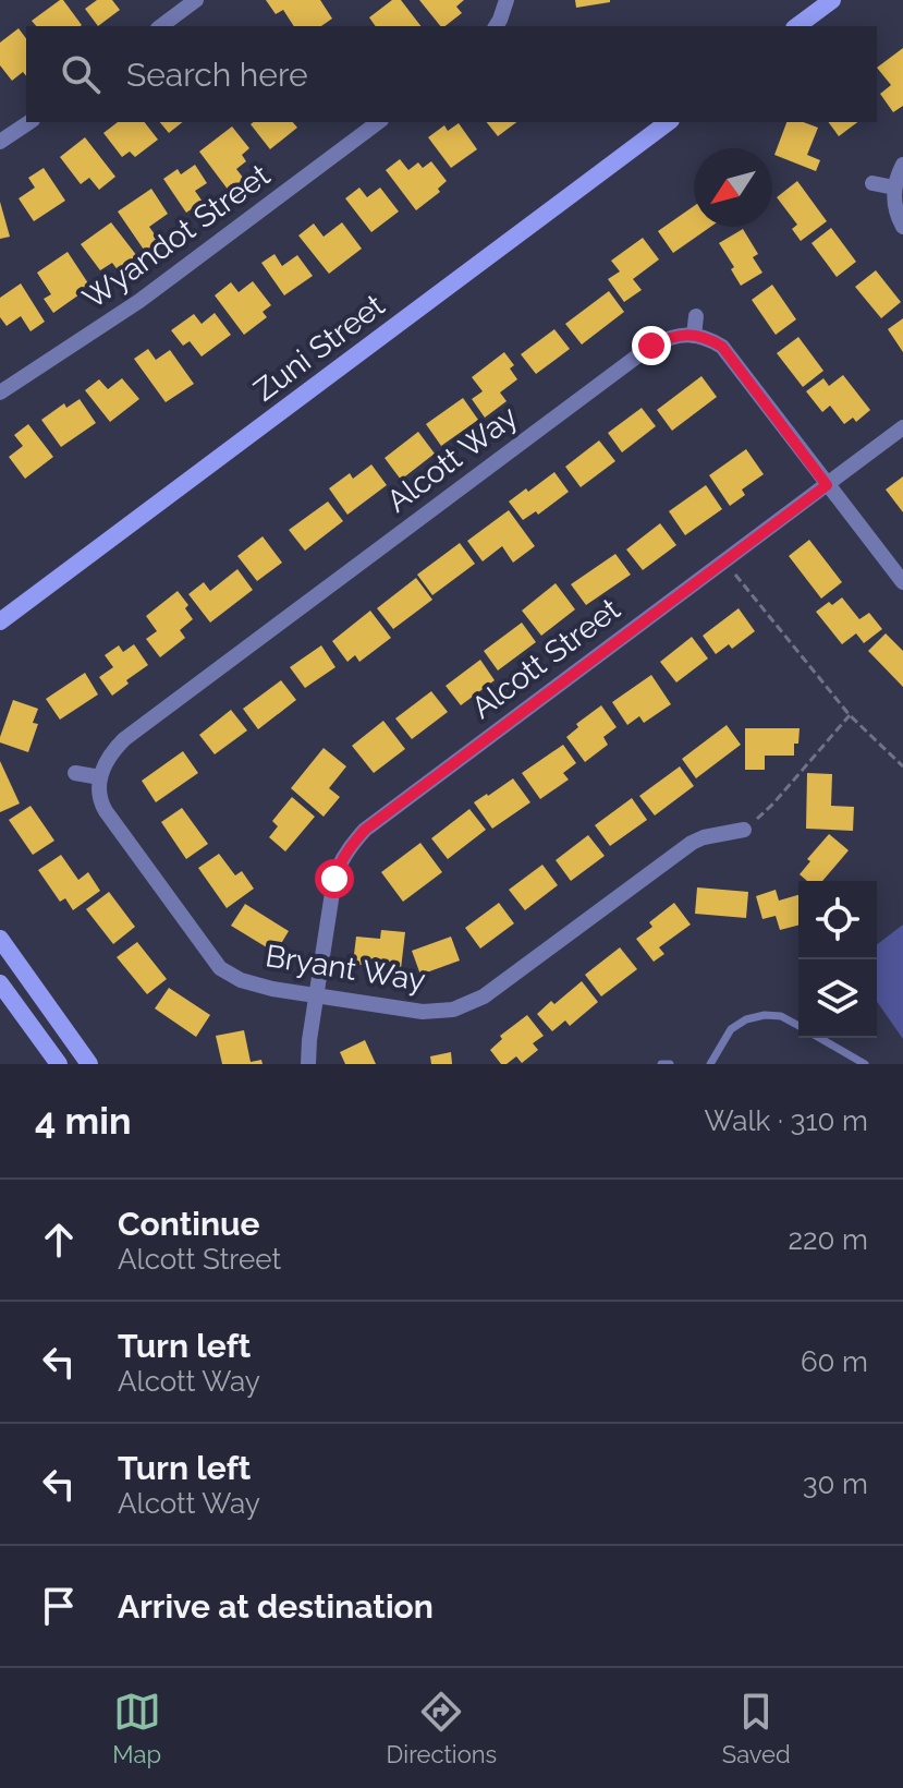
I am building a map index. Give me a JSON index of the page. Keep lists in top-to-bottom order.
{
  "streets": {
    "main road": ["Zuni Street"],
    "street": [
      "Wyandot Street",
      "Alcott Way",
      "Alcott Street",
      "Bryant Way"
    ]
  },
  "crossings": [
    ["Alcott Way", "Bryant Way"],
    ["Alcott Street", "Bryant Way"]
  ],
  "north": "bottom left",
  "page": {
    "search": "Search here",
    "heading": ["4 min", "Walk · 310 m"],
    "list": [
      ["Continue", "Alcott Street", "220 m"],
      ["Turn left", "Alcott Way", "60 m"],
      ["Turn left", "Alcott Way", "30 m"],
      "Arrive at destination"
    ],
    "nav": ["Map", "Directions", "Saved"]
  }
}
